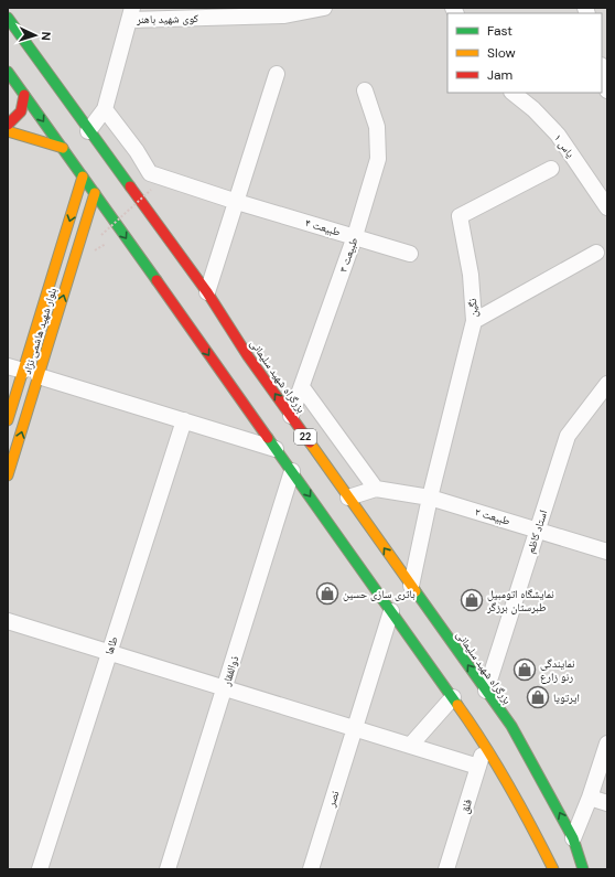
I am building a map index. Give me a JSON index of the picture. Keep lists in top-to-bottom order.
{
  "streets": {
    "main road": ["بلوار شهید هاشمی نژاد", "بزرگراه شهید سلیمانی", "22"],
    "street": [
      "کوی شهید باهنر",
      "یاس ۱",
      "طبیعت ۴",
      "طبیعت ٣",
      "نگین",
      "طبیعت ۲",
      "استاد کاظم",
      "طاها",
      "ذوالفقار",
      "نصر",
      "فلق"
    ]
  },
  "crossings": [
    ["کوی شهید باهنر", "طبیعت ۴"],
    ["کوی شهید باهنر", "بزرگراه شهید سلیمانی"],
    ["طبیعت ۴", "طبیعت ٣"],
    ["طبیعت ٣", "بزرگراه شهید سلیمانی"],
    ["نگین", "بزرگراه شهید سلیمانی"],
    ["نگین", "طبیعت ۲"],
    ["بزرگراه شهید سلیمانی", "استاد کاظم"],
    ["طبیعت ۲", "استاد کاظم"]
  ],
  "places": {
    "shop": [
      "باتری سازی حسین",
      "نمایشگاه اتومبیل طبرستان برزگر",
      "نمایندگی رنو زارع",
      "ایرتویا"
    ]
  },
  "legend": ["Fast", "Slow", "Jam"],
  "north": "right"
}
